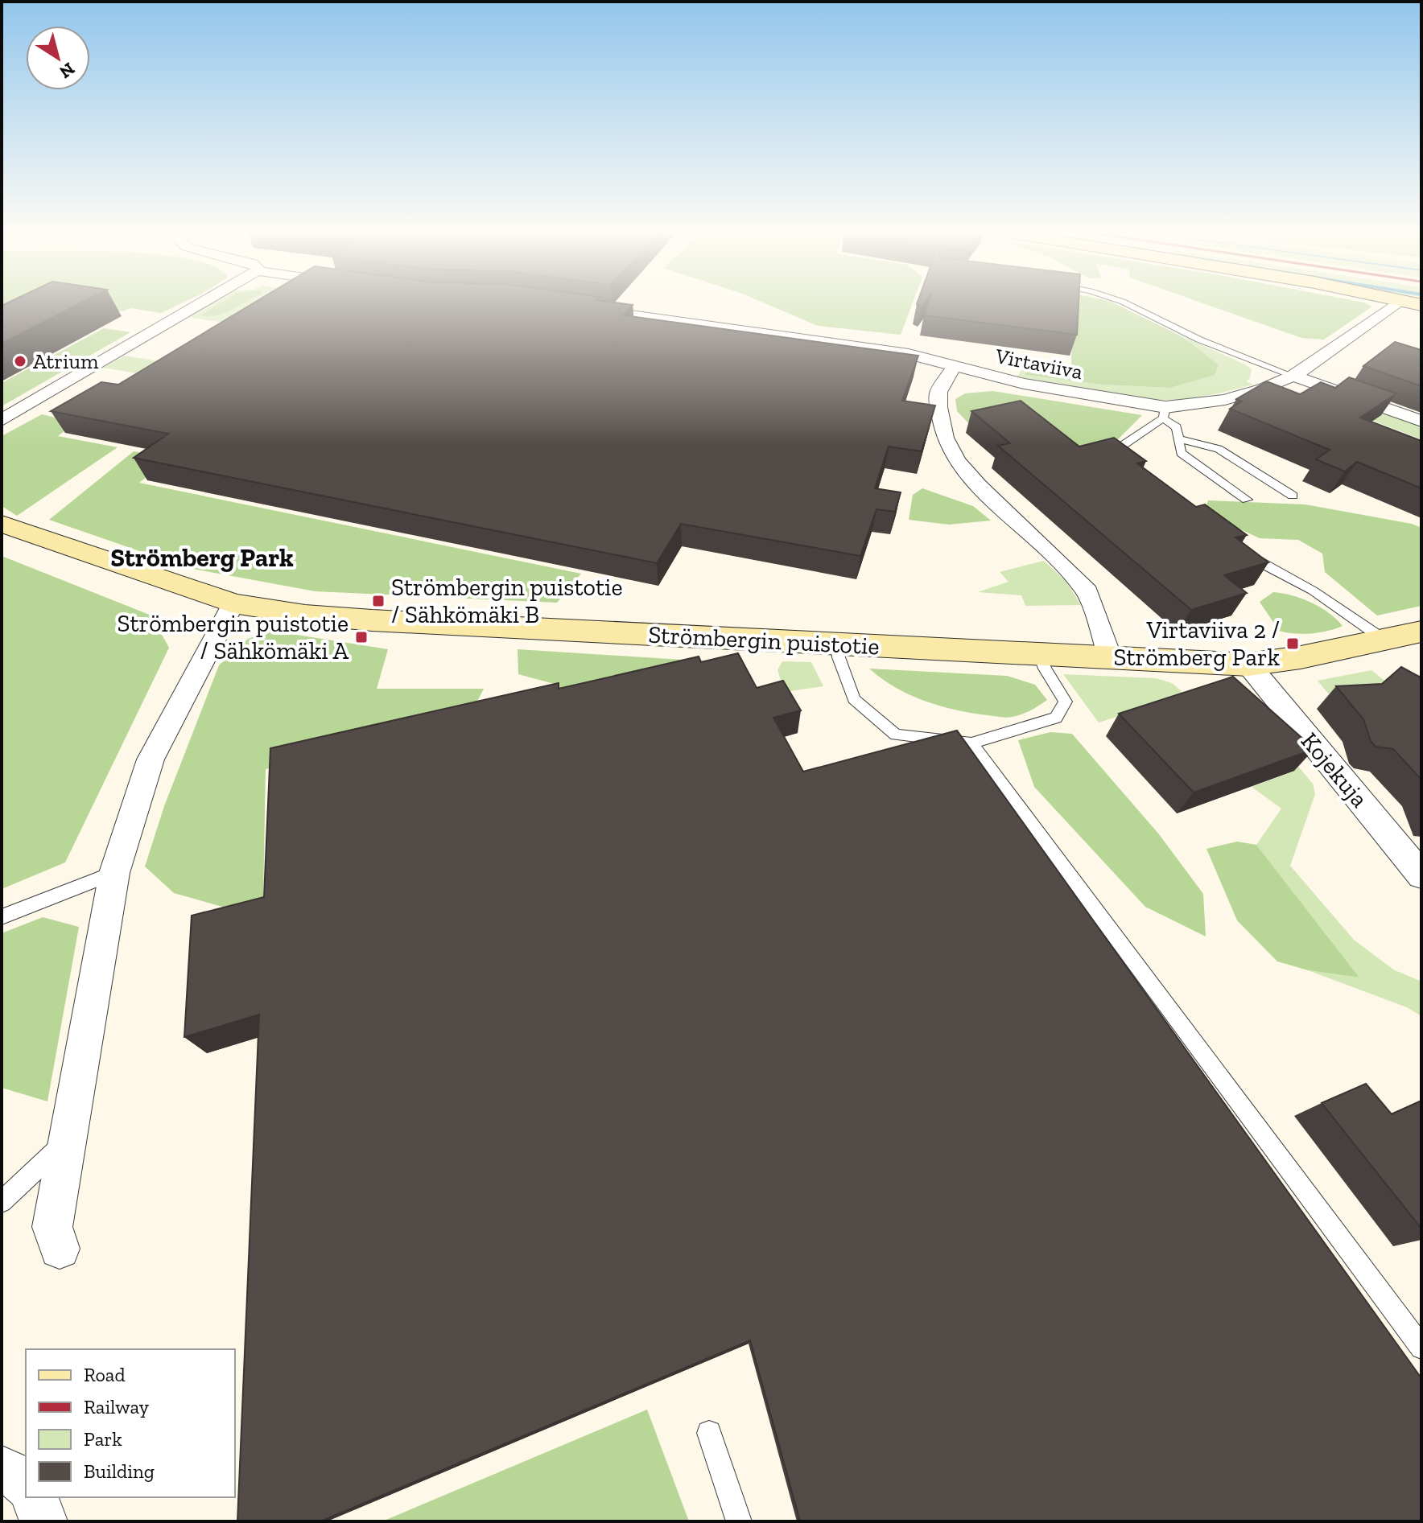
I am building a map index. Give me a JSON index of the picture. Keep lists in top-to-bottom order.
{
  "streets": {
    "street": ["Virtaviiva", "Strömbergin puistotie", "Kojekuja"]
  },
  "crossings": [
    ["Strömbergin puistotie", "Kojekuja"]
  ],
  "districts": ["Strömberg Park"],
  "places": {
    "other": ["Atrium"],
    "transit": ["Strömbergin puistotie / Sähkömäki B", "Strömbergin puistotie / Sähkömäki A", "Virtaviiva 2 / Strömberg Park"]
  },
  "legend": [
    "Road",
    "Railway",
    "Park",
    "Building"
  ],
  "north": "bottom right"
}
